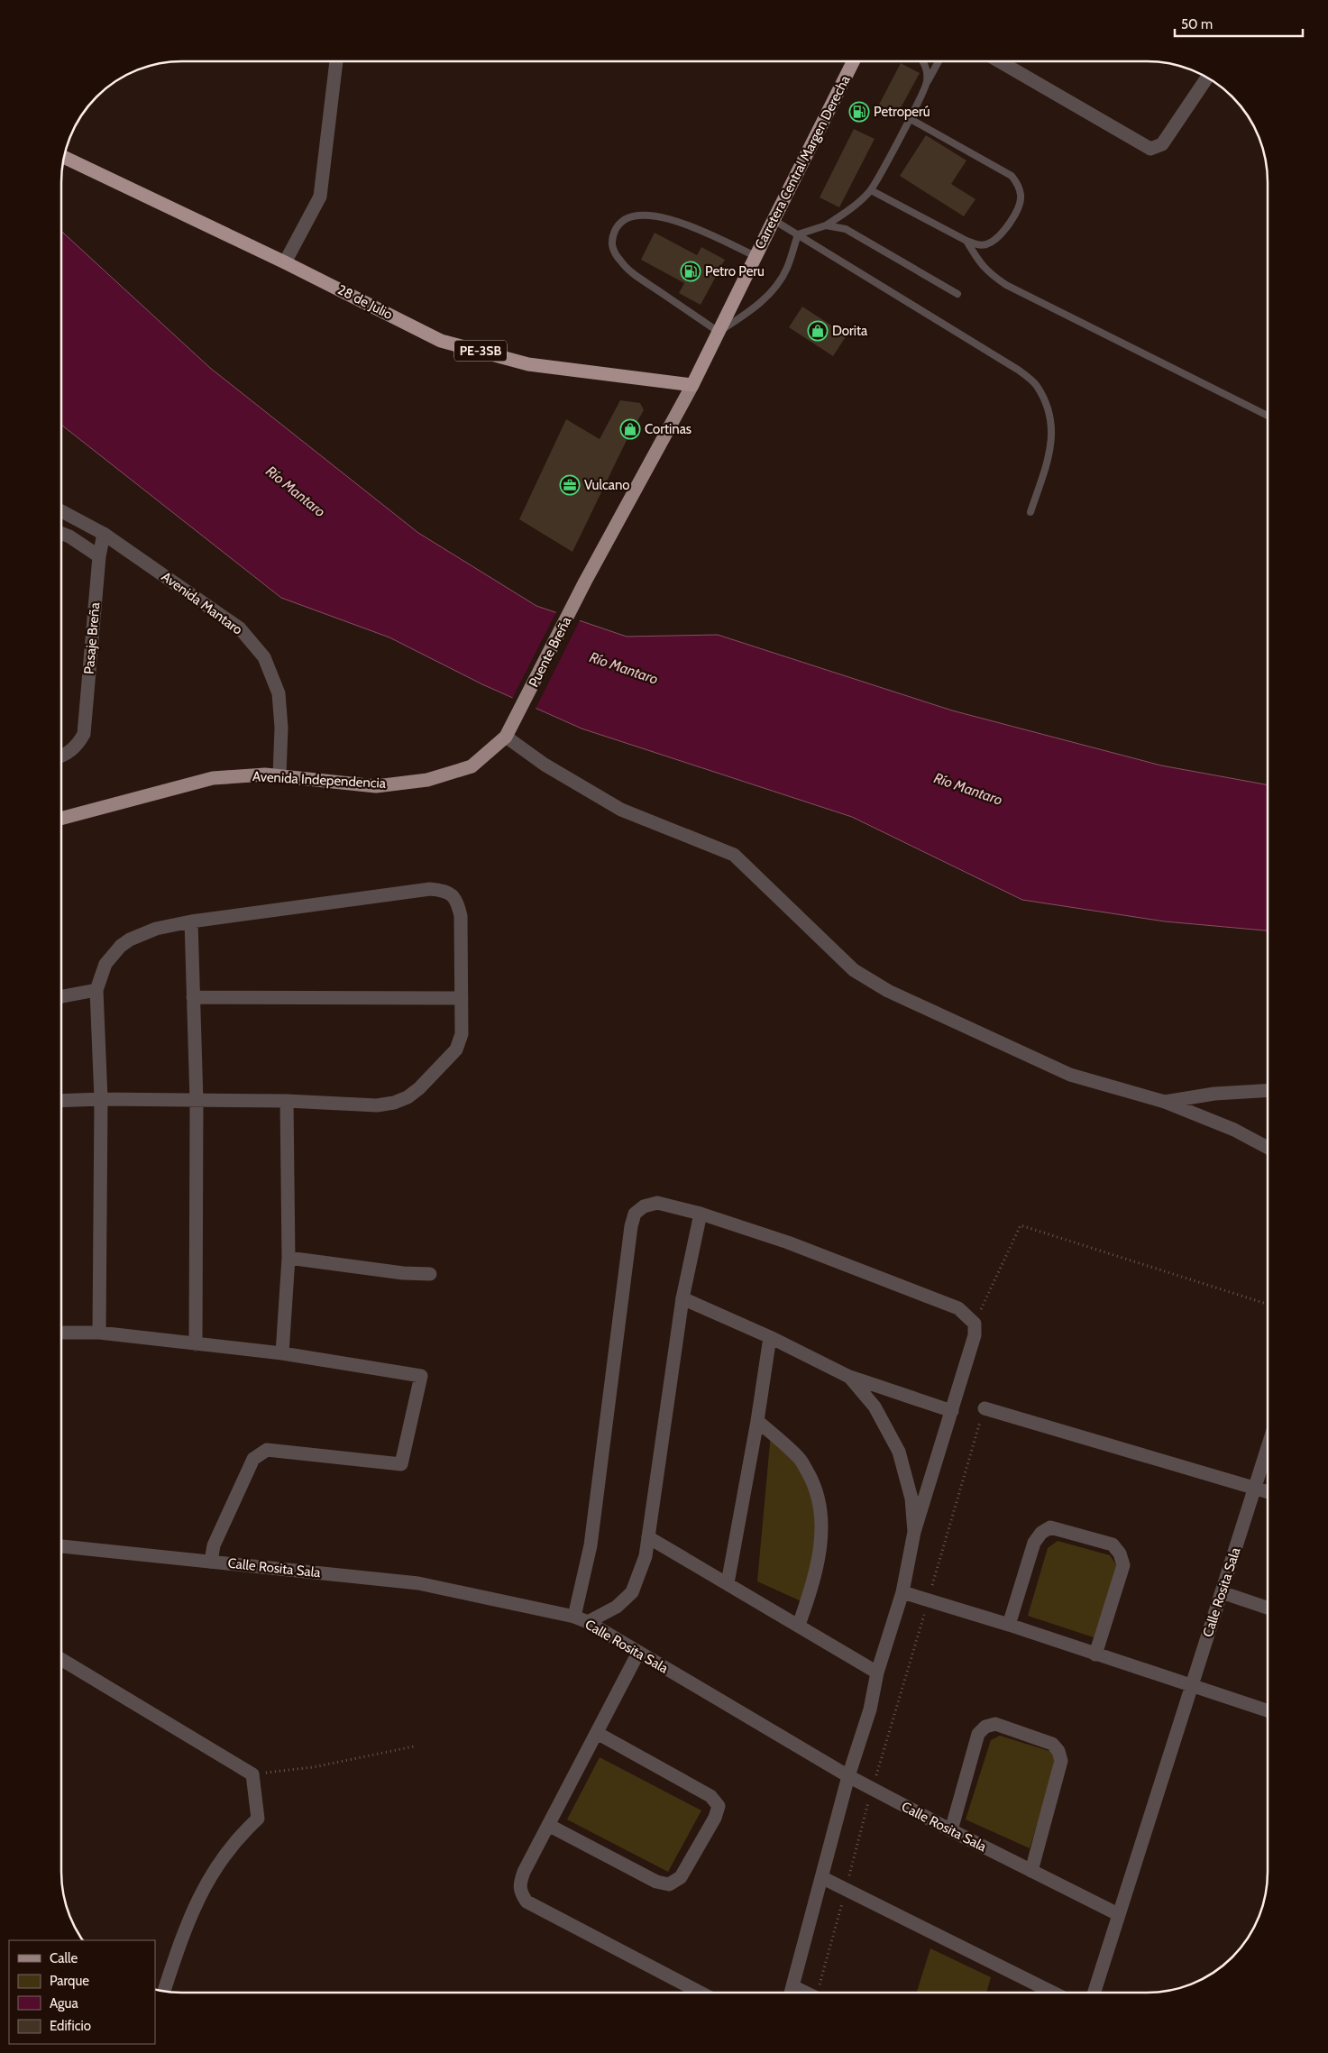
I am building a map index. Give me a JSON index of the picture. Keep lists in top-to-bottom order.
{
  "streets": {
    "highway": ["Carretera Central Margen Derecha", "28 de Julio", "PE-3SB"],
    "main road": ["Puente Breña", "Avenida Independencia"],
    "street": ["Avenida Mantaro", "Pasaje Breña", "Calle Rosita Sala"]
  },
  "crossings": [
    ["Carretera Central Margen Derecha", "28 de Julio"],
    ["Carretera Central Margen Derecha", "Puente Breña"],
    ["Avenida Mantaro", "Pasaje Breña"],
    ["Avenida Mantaro", "Avenida Independencia"],
    ["Puente Breña", "Avenida Independencia"]
  ],
  "water": ["Río Mantaro"],
  "places": {
    "fuel station": ["Petroperú", "Petro Peru"],
    "shop": ["Dorita", "Cortinas"],
    "office": ["Vulcano"]
  },
  "legend": [
    "Calle",
    "Parque",
    "Agua",
    "Edificio"
  ],
  "scale_bar": "50 m"
}
